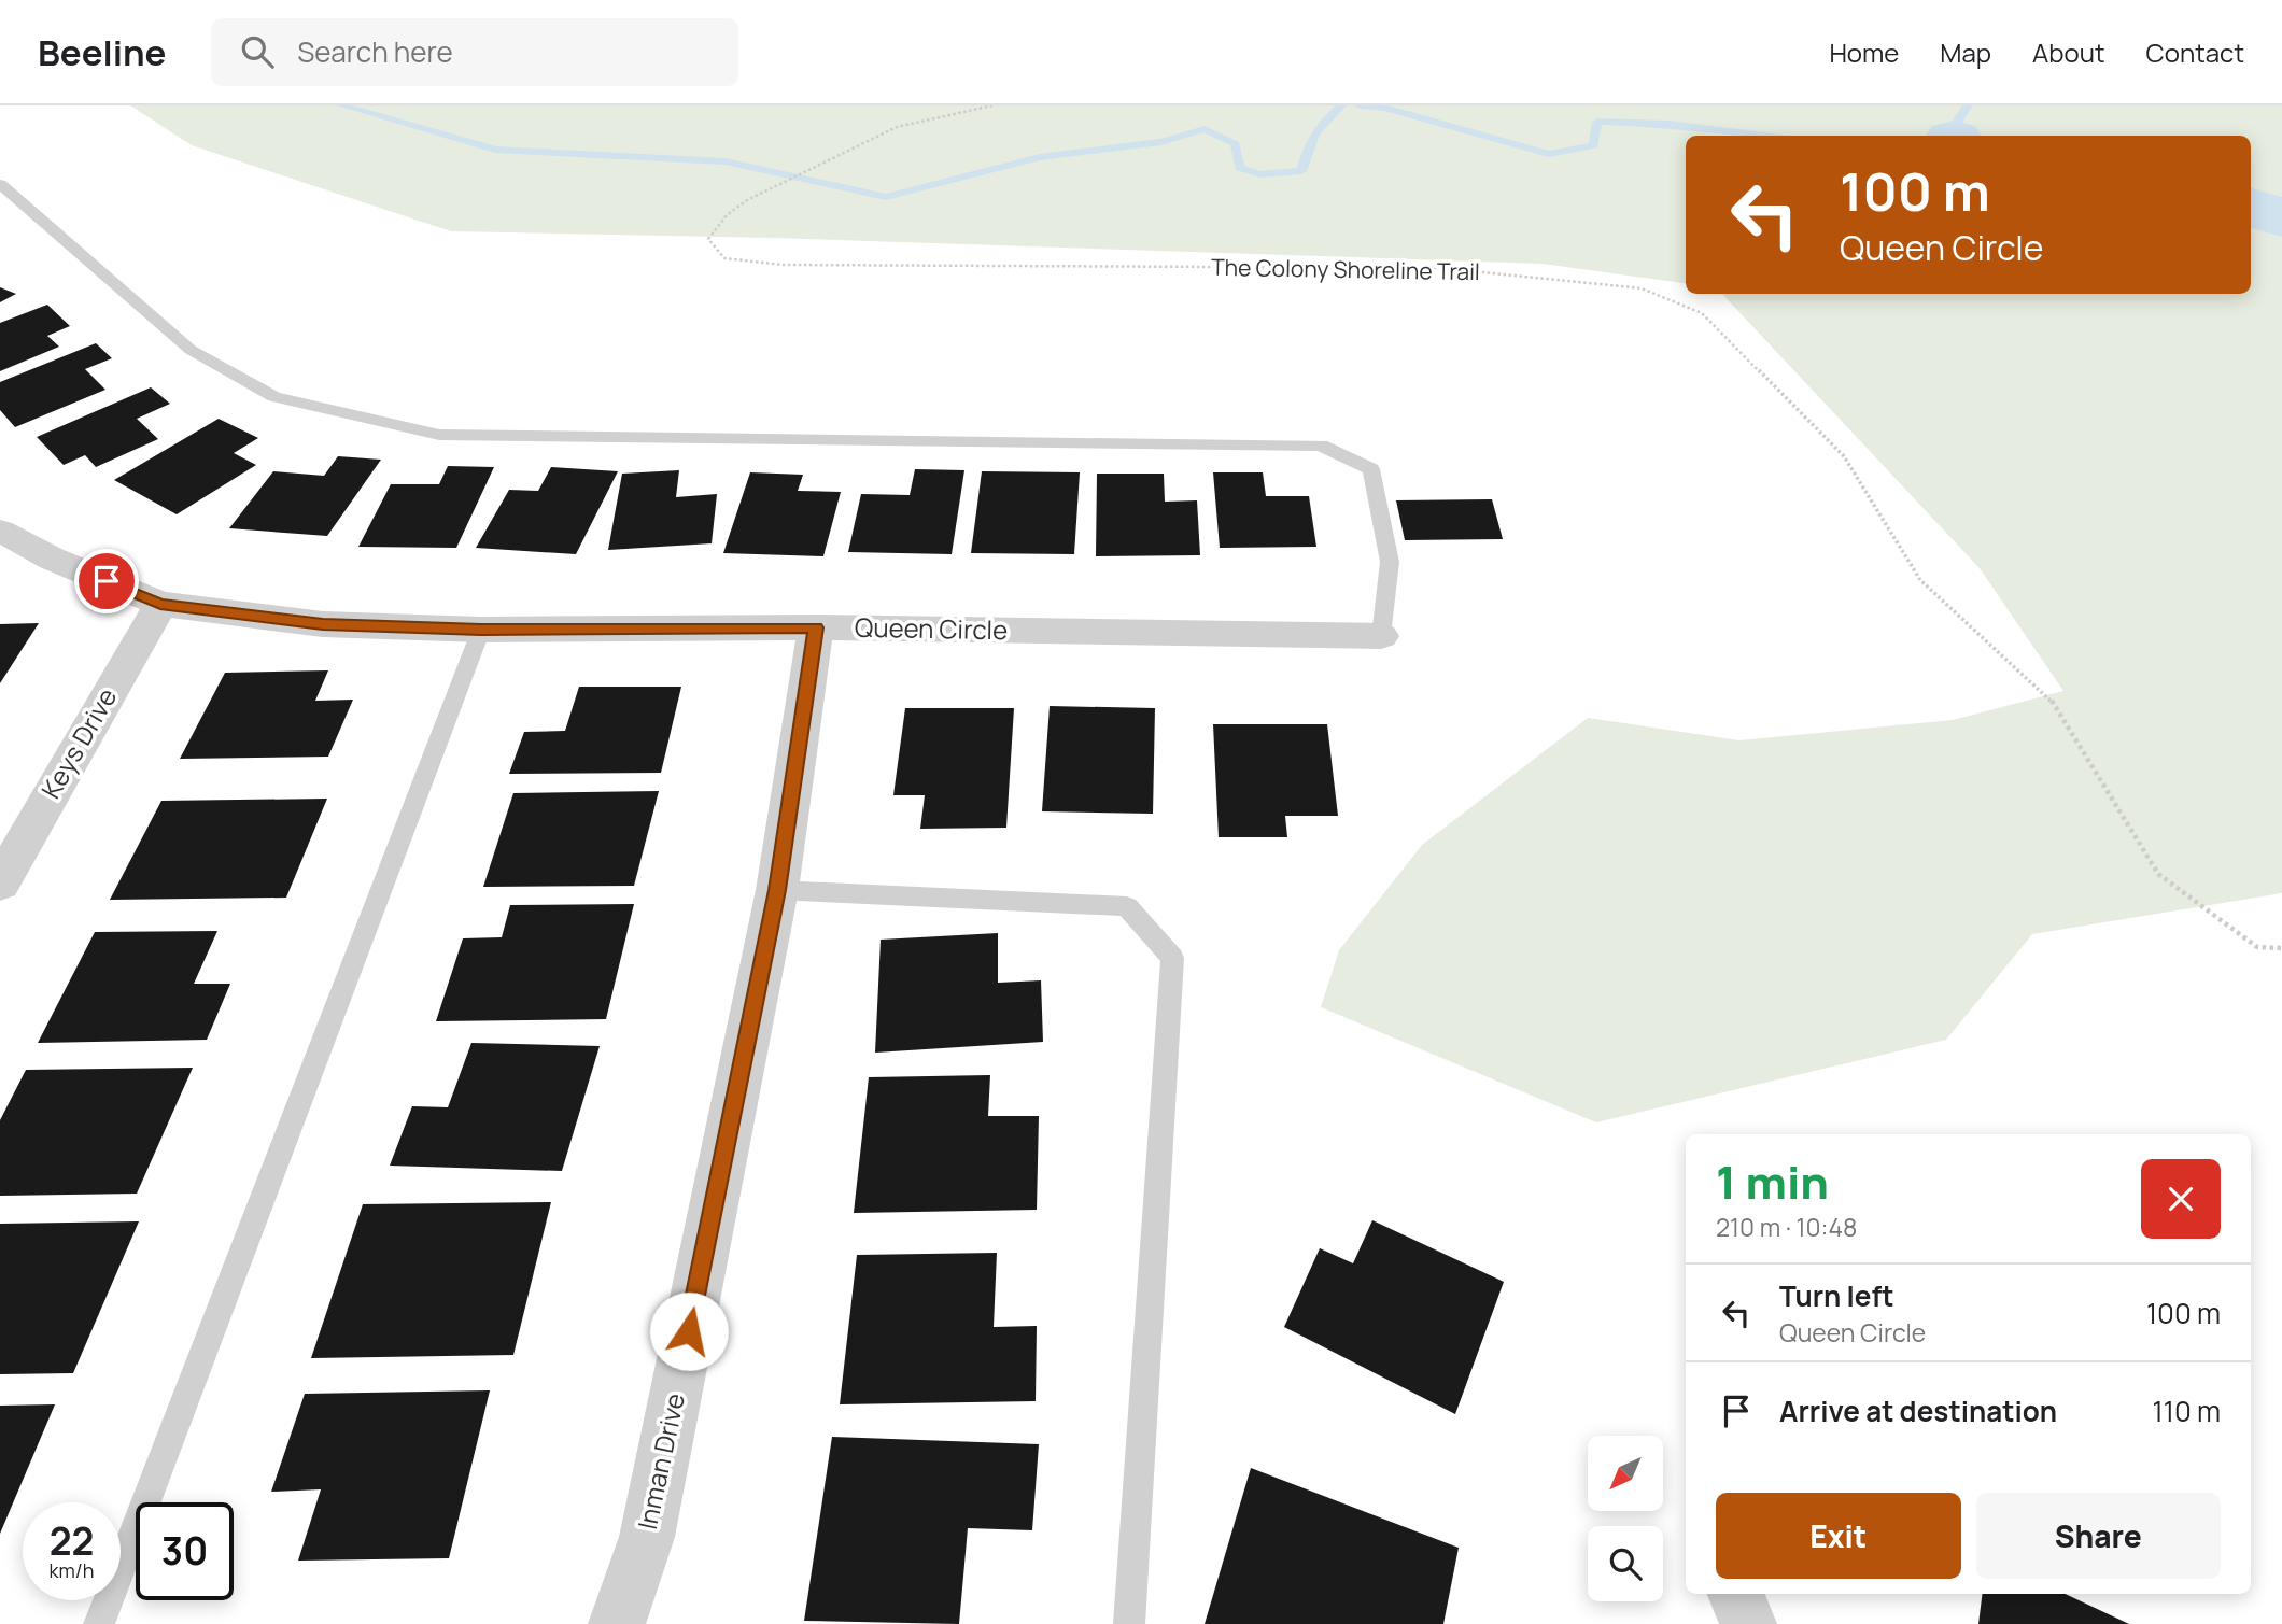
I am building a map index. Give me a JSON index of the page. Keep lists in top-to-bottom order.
{
  "streets": {
    "street": ["Queen Circle", "Keys Drive", "Inman Drive"],
    "path": ["The Colony Shoreline Trail"]
  },
  "crossings": [
    ["Queen Circle", "Keys Drive"],
    ["Queen Circle", "Inman Drive"]
  ],
  "north": "bottom left",
  "page": {
    "header": "Beeline",
    "search": "Search here",
    "nav": [
      "Home",
      "Map",
      "About",
      "Contact"
    ],
    "turn": ["100 m", "Queen Circle"],
    "heading": ["1 min", "210 m · 10:48"],
    "list": [
      {
        "name": "Turn left",
        "note": "Queen Circle",
        "value": "100 m"
      },
      {
        "name": "Arrive at destination",
        "value": "110 m"
      }
    ],
    "buttons": ["Exit", "Share"],
    "speed": "22 km/h",
    "limit": "30"
  }
}
